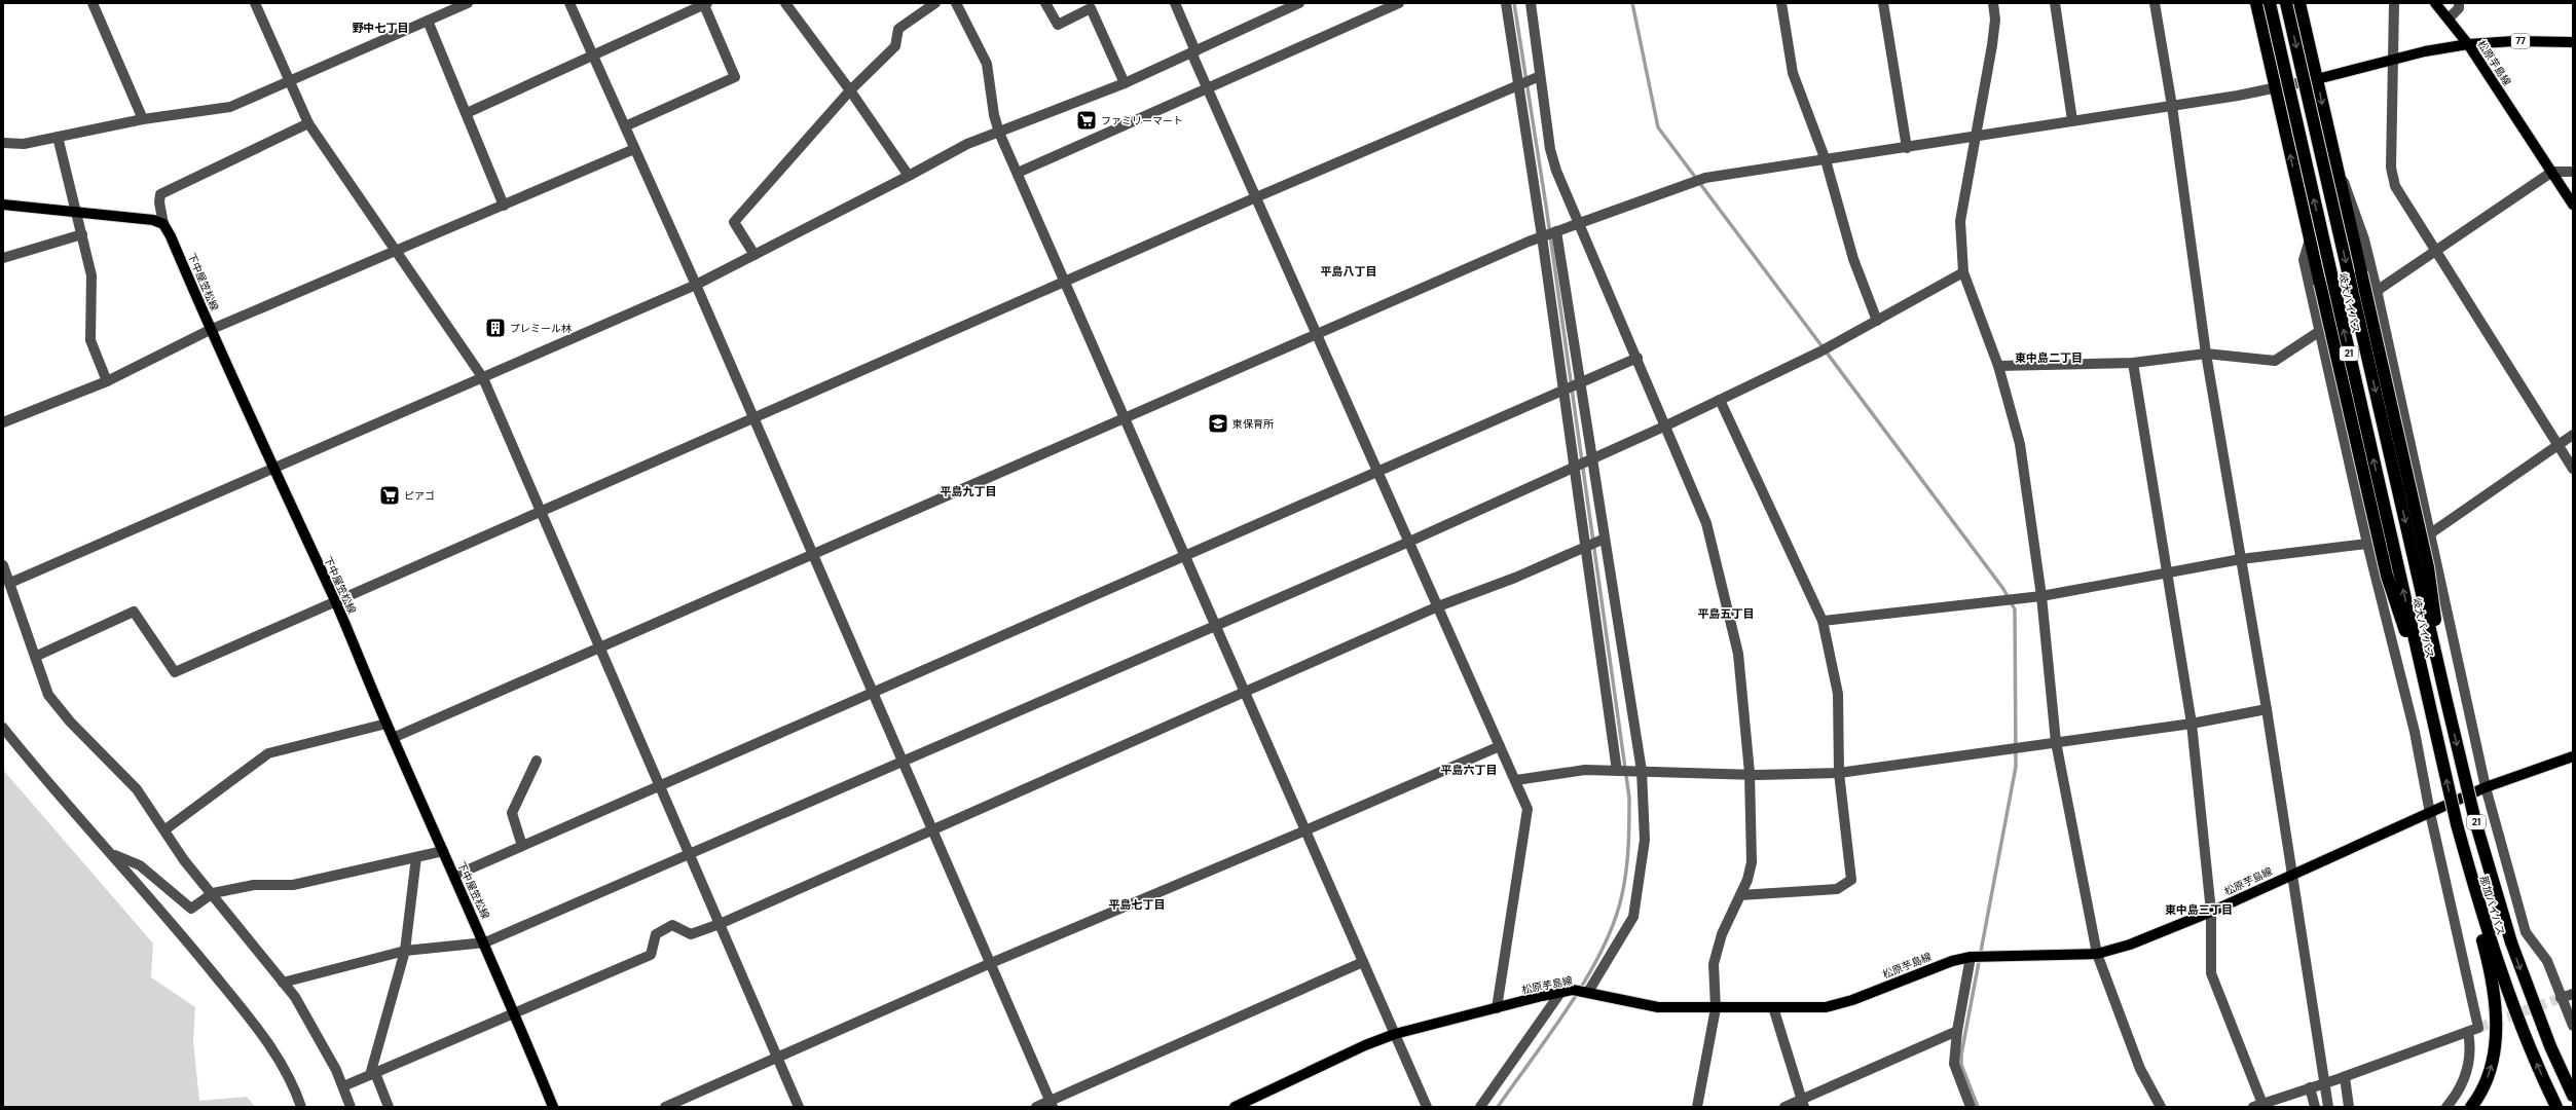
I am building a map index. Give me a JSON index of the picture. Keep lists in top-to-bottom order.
{
  "streets": {
    "highway": ["岐大バイパス", "21", "那加バイパス"],
    "main road": ["77", "松原芋島線", "下中屋笠松線"]
  },
  "crossings": [
    ["77", "松原芋島線"],
    ["松原芋島線", "21"],
    ["岐大バイパス", "21"],
    ["岐大バイパス", "那加バイパス"],
    ["21", "那加バイパス"]
  ],
  "districts": [
    "野中七丁目",
    "平島八丁目",
    "東中島二丁目",
    "平島九丁目",
    "平島五丁目",
    "平島六丁目",
    "平島七丁目",
    "東中島三丁目"
  ],
  "places": {
    "supermarket": ["ファミリーマート", "ピアゴ"],
    "building": ["プレミール林"],
    "school or university": ["東保育所"]
  }
}
